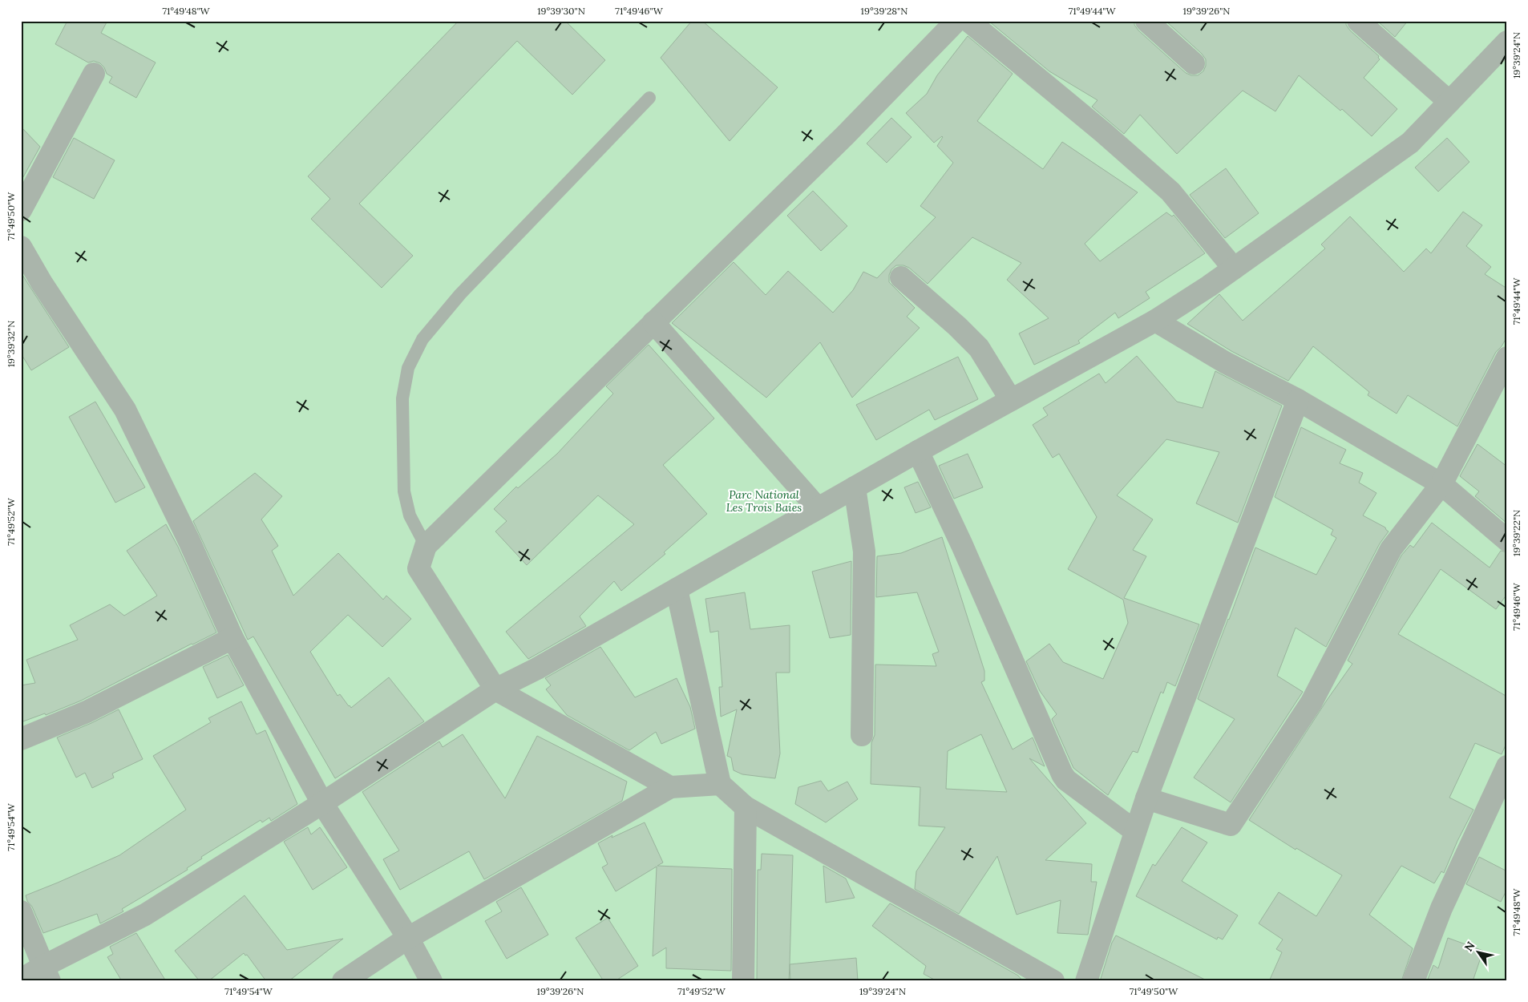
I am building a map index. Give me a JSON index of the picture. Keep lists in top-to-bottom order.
{
  "parks": ["Parc National Les Trois Baies"],
  "north": "top left",
  "coordinates": [
    "71°49'48\"W",
    "19°39'30\"N",
    "71°49'46\"W",
    "19°39'28\"N",
    "71°49'44\"W",
    "19°39'26\"N",
    "19°39'24\"N",
    "71°49'50\"W",
    "19°39'32\"N",
    "71°49'52\"W",
    "19°39'22\"N",
    "71°49'54\"W"
  ]
}
